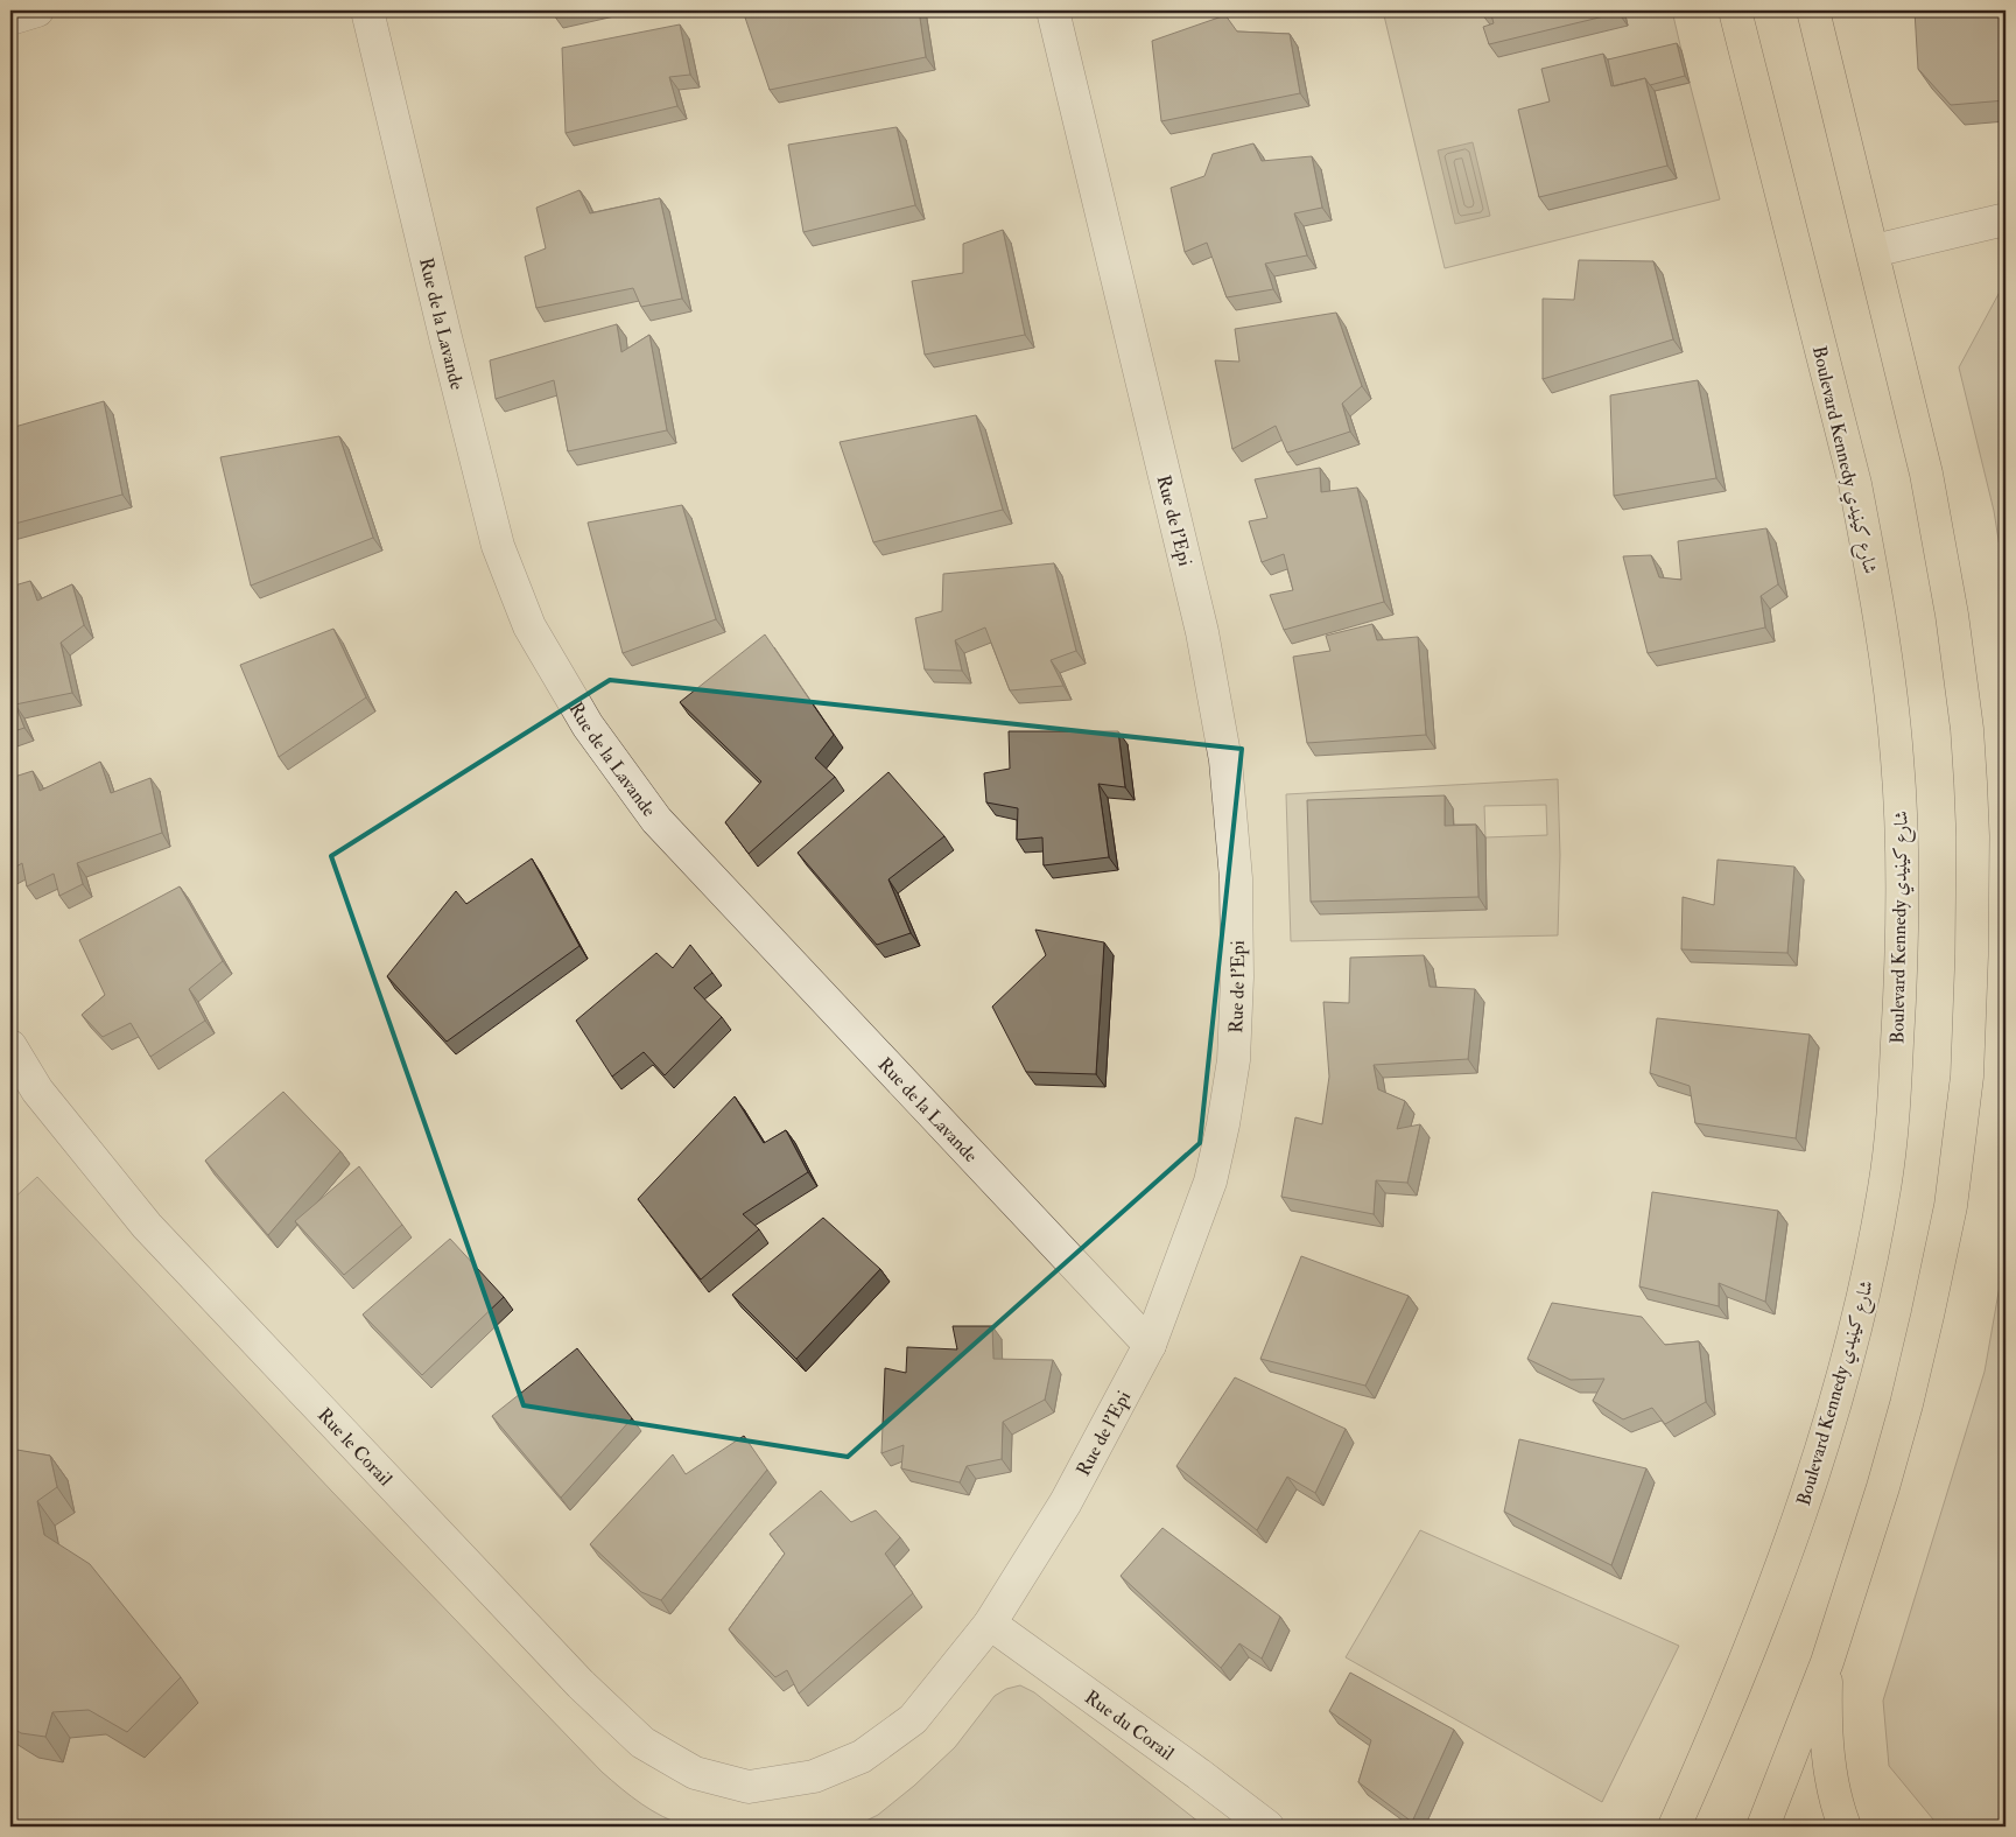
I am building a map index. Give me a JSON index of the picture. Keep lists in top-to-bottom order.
{
  "streets": {
    "main road": ["Boulevard Kennedy شارع كينيدي"],
    "street": [
      "Rue de la Lavande",
      "Rue de l'Epi",
      "Rue le Corail",
      "Rue du Corail"
    ]
  },
  "crossings": [
    ["Rue de la Lavande", "Rue de l'Epi"],
    ["Rue de l'Epi", "Rue le Corail"],
    ["Rue de l'Epi", "Rue du Corail"]
  ]
}
